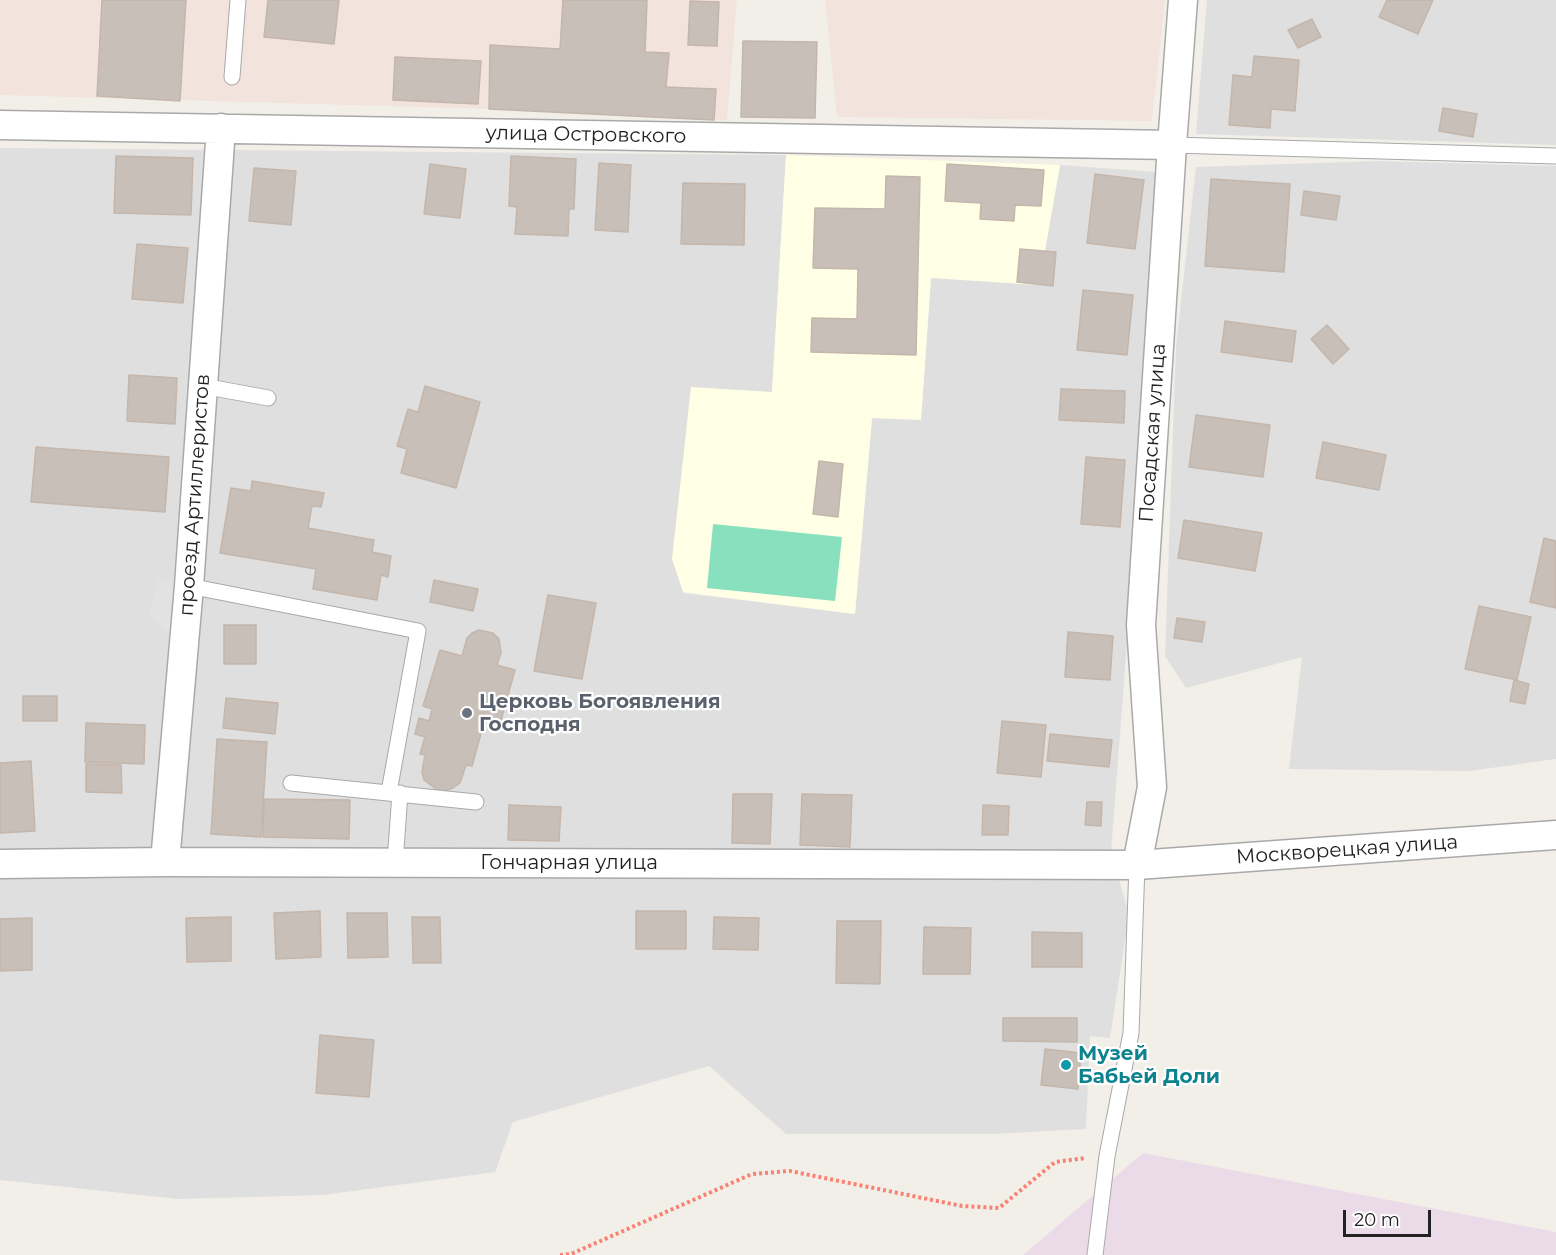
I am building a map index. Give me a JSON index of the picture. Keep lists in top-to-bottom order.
{
  "streets": {
    "street": [
      "улица Островского",
      "Посадская улица",
      "проезд Артиллеристов",
      "Москворецкая улица",
      "Гончарная улица"
    ]
  },
  "crossings": [
    ["улица Островского", "Посадская улица"],
    ["улица Островского", "проезд Артиллеристов"],
    ["Посадская улица", "Москворецкая улица"],
    ["Посадская улица", "Гончарная улица"],
    ["проезд Артиллеристов", "Гончарная улица"],
    ["Москворецкая улица", "Гончарная улица"]
  ],
  "places": ["Церковь Богоявления Господня", "Музей Бабьей Доли"],
  "scale_bar": "20 m"
}
